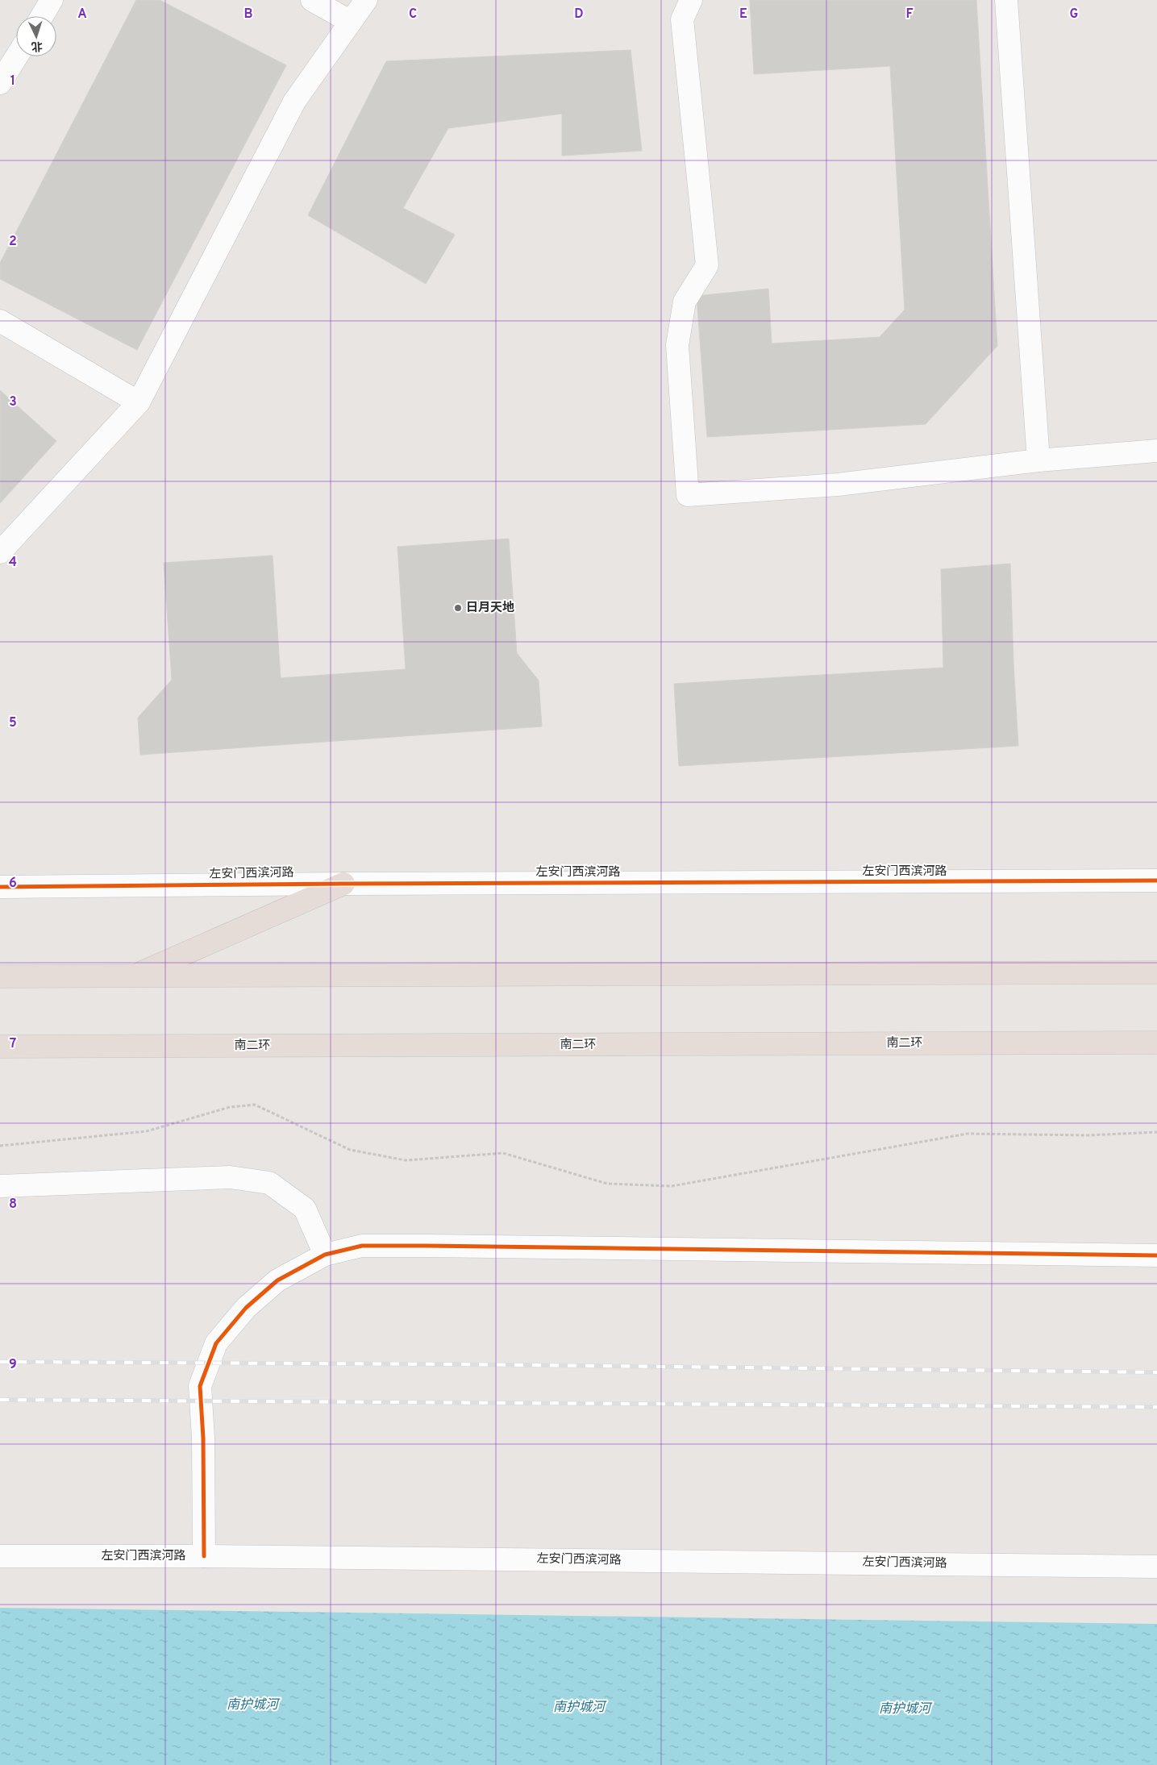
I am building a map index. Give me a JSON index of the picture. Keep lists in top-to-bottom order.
{
  "streets": {
    "highway": ["南二环"],
    "street": ["左安门西滨河路"]
  },
  "water": ["南护城河"],
  "places": ["日月天地"],
  "north": "bottom",
  "grid": {
    "columns": [
      "A",
      "B",
      "C",
      "D",
      "E",
      "F",
      "G"
    ],
    "rows": [
      "1",
      "2",
      "3",
      "4",
      "5",
      "6",
      "7",
      "8",
      "9"
    ]
  }
}
